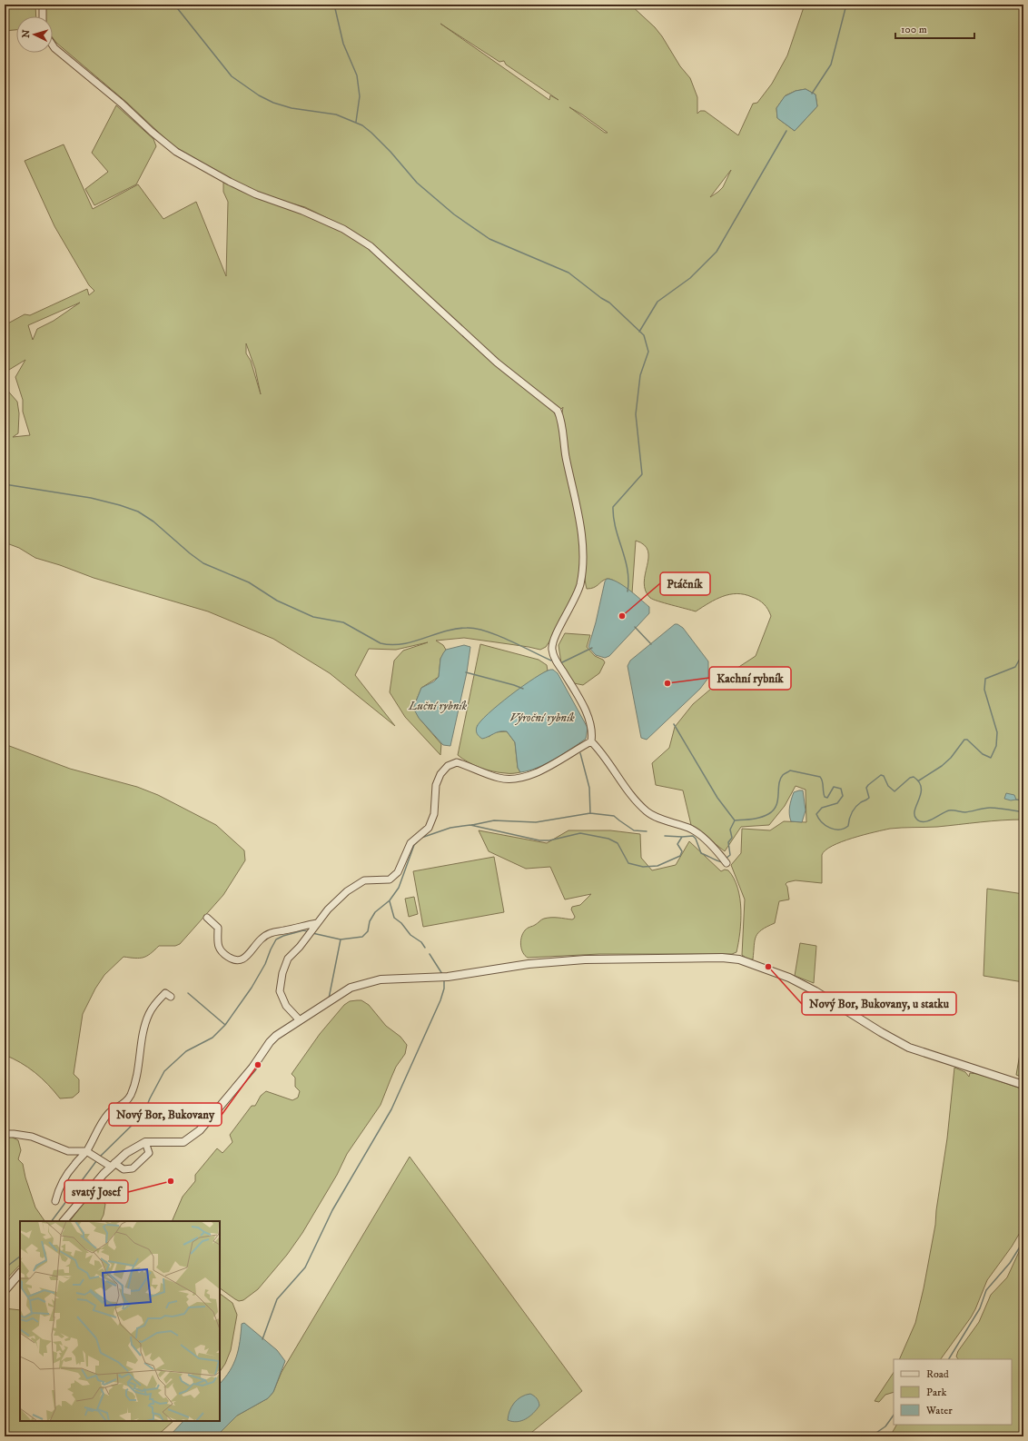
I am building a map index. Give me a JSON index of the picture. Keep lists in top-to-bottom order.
{
  "water": ["Luční rybník", "Výroční rybník"],
  "places": [
    "Ptáčník",
    "Kachní rybník",
    "Nový Bor, Bukovany, u statku",
    "Nový Bor, Bukovany",
    "svatý Josef"
  ],
  "legend": ["Road", "Park", "Water"],
  "scale_bar": "100 m",
  "north": "left"
}
